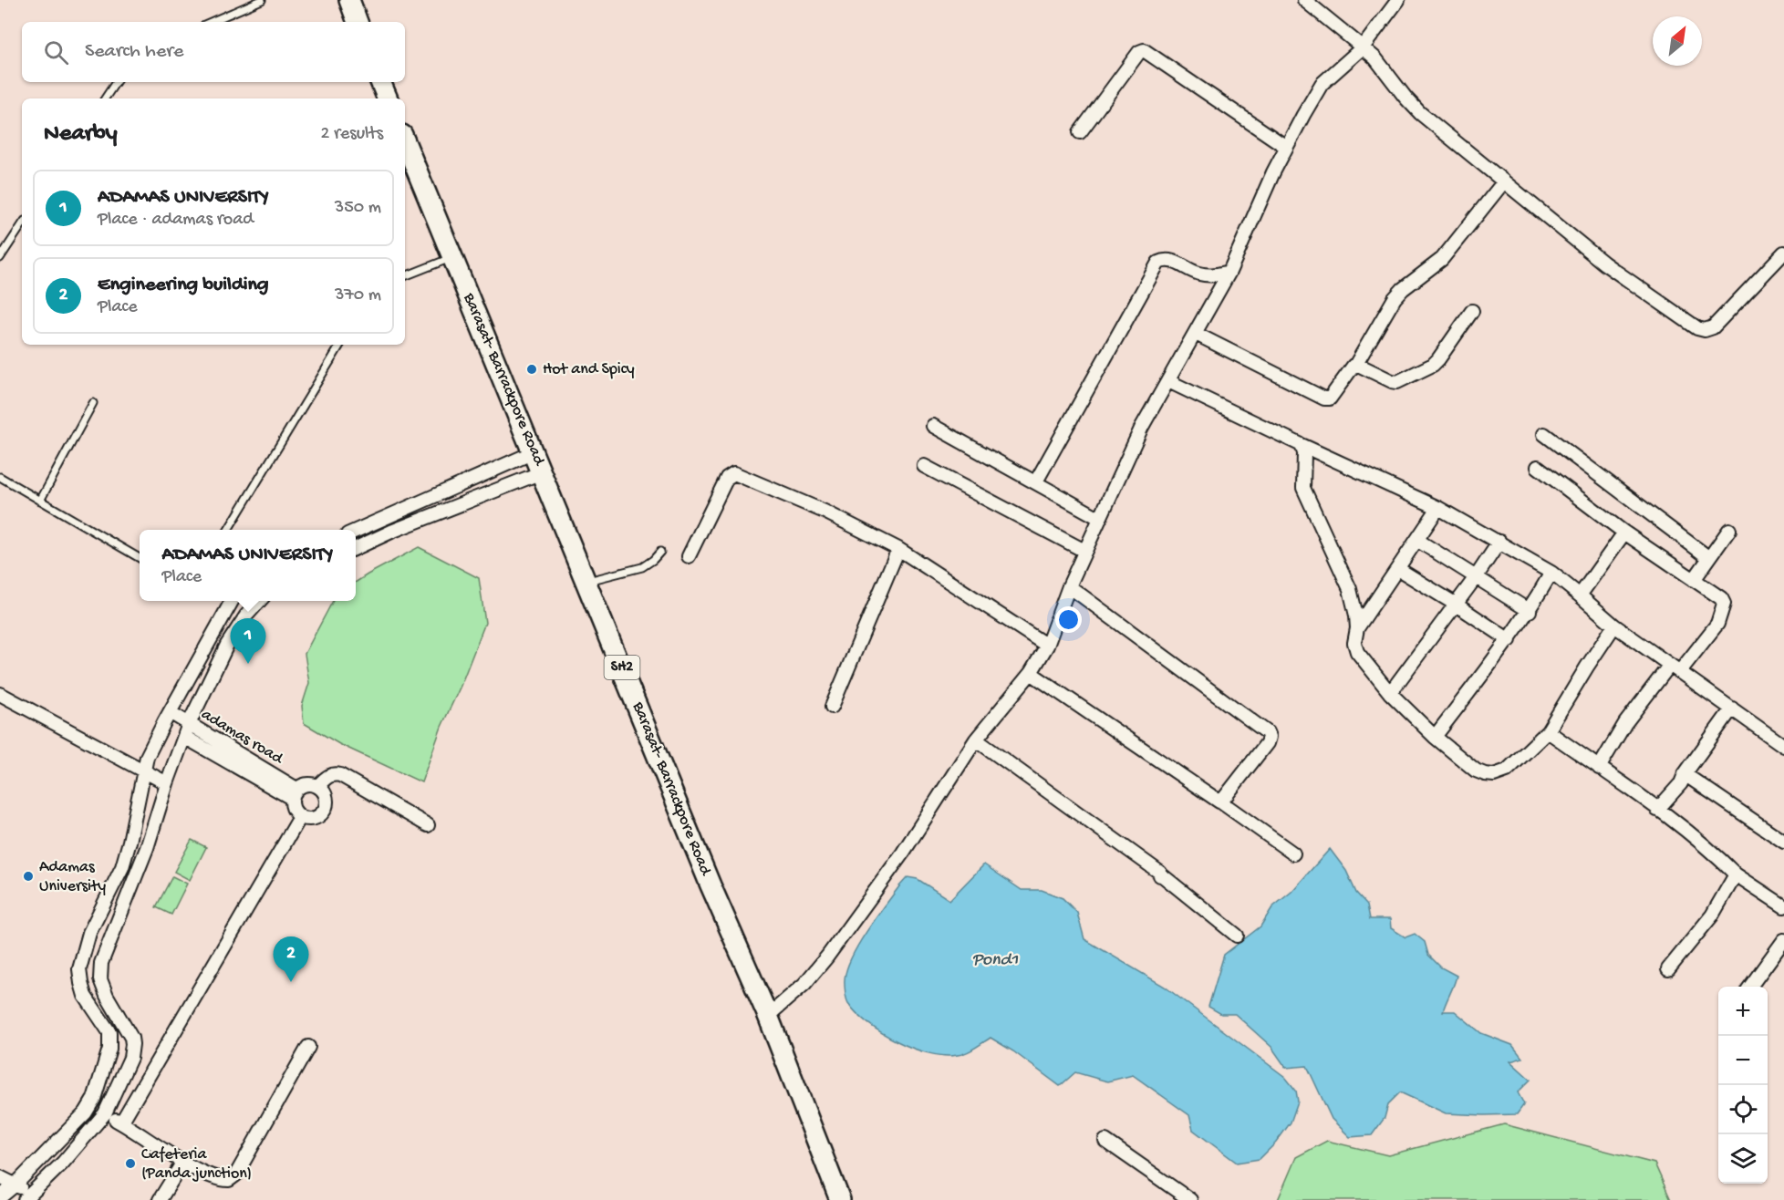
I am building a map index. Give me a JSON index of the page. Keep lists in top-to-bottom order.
{
  "streets": {
    "main road": ["Barasat- Barrackpore Road", "SH2"],
    "street": ["adamas road"]
  },
  "water": ["Pond1"],
  "places": ["Hot and Spicy", "Adamas University", "Cafeteria (Panda junction)"],
  "north": "top right",
  "page": {
    "search": "Search here",
    "heading": ["Nearby", "2 results"],
    "list": [
      {
        "mark": "1",
        "name": "ADAMAS UNIVERSITY",
        "note": "Place · adamas road",
        "value": "350 m"
      },
      {
        "mark": "2",
        "name": "Engineering building",
        "note": "Place",
        "value": "370 m"
      }
    ],
    "popup": ["ADAMAS UNIVERSITY", "Place"],
    "pins": ["1", "2"],
    "map_buttons": ["+", "−"]
  }
}
